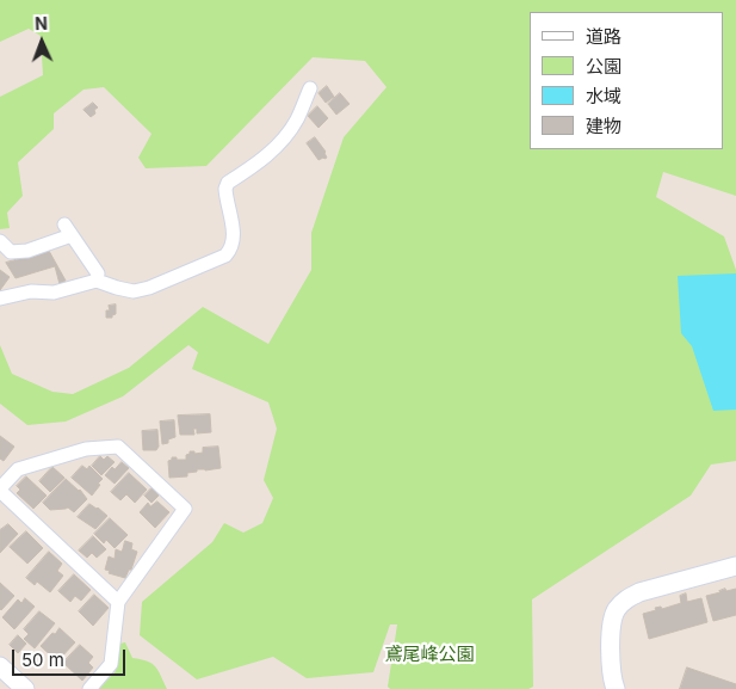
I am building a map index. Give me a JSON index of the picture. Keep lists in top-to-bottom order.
{
  "parks": ["鳶尾峰公園"],
  "legend": [
    "道路",
    "公園",
    "水域",
    "建物"
  ],
  "scale_bar": "50 m",
  "north": "top"
}
